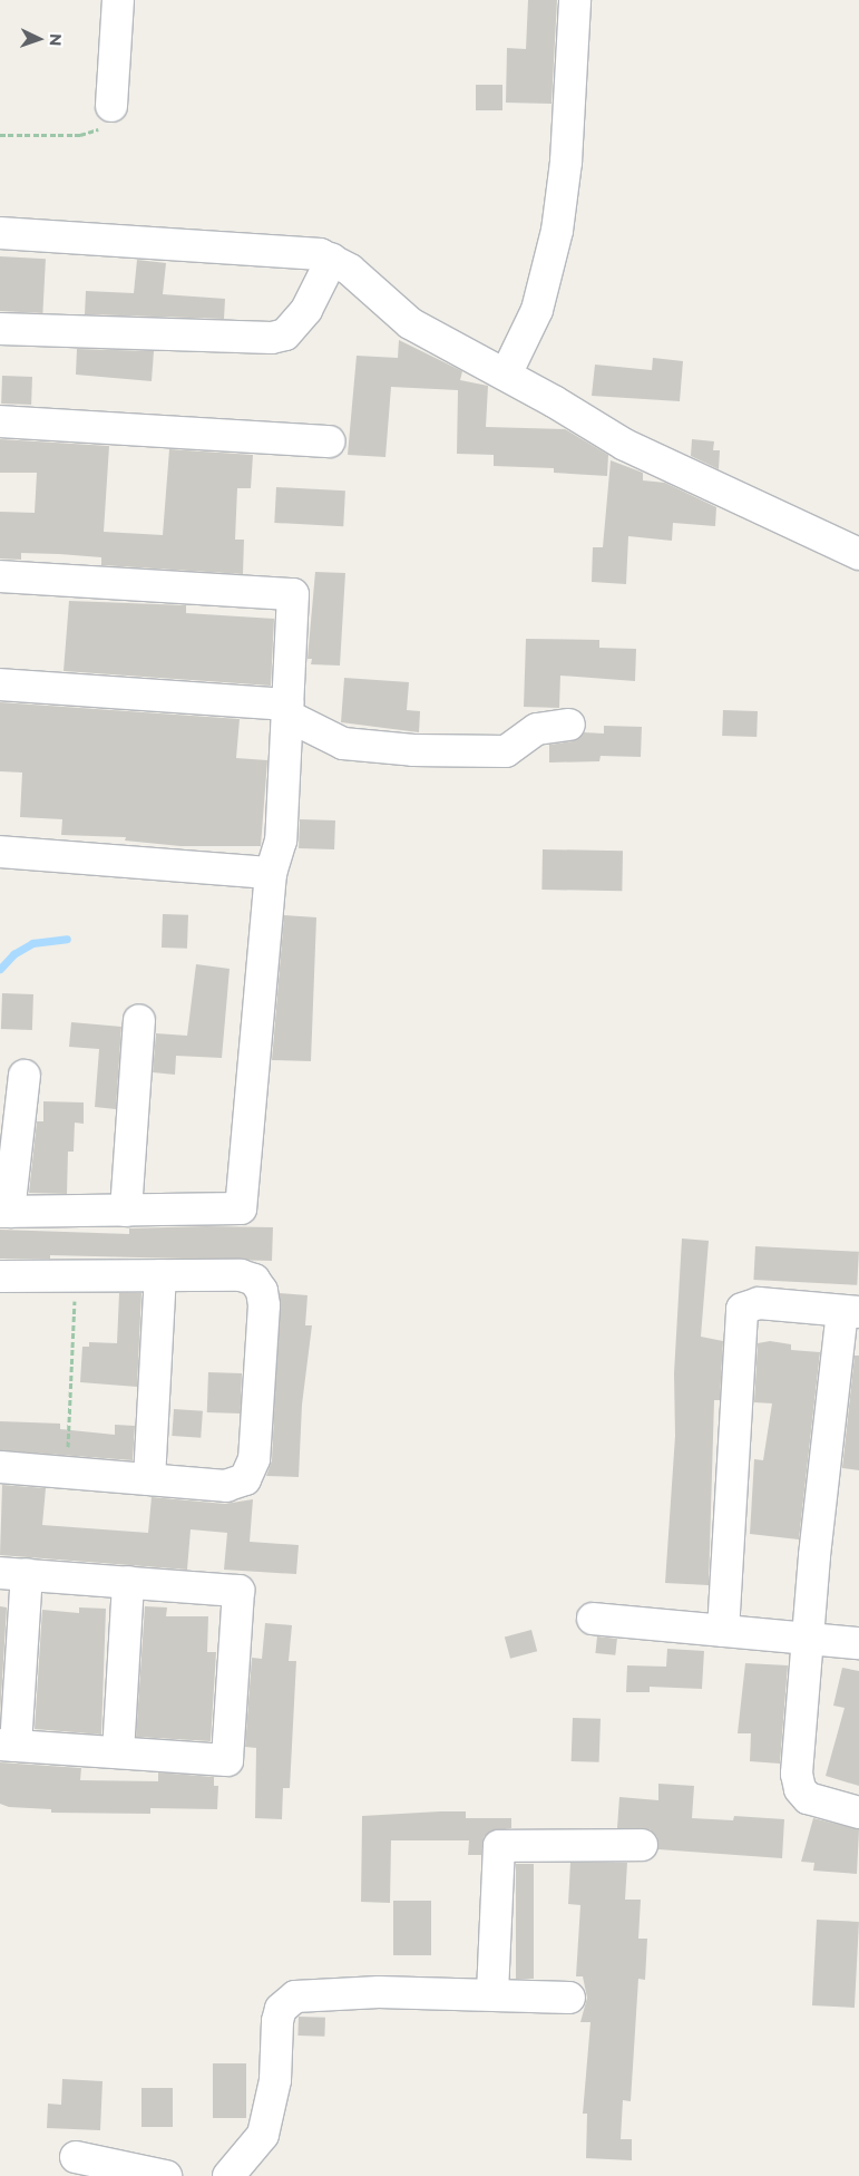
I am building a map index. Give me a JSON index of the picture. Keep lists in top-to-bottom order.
{
  "north": "right"
}
